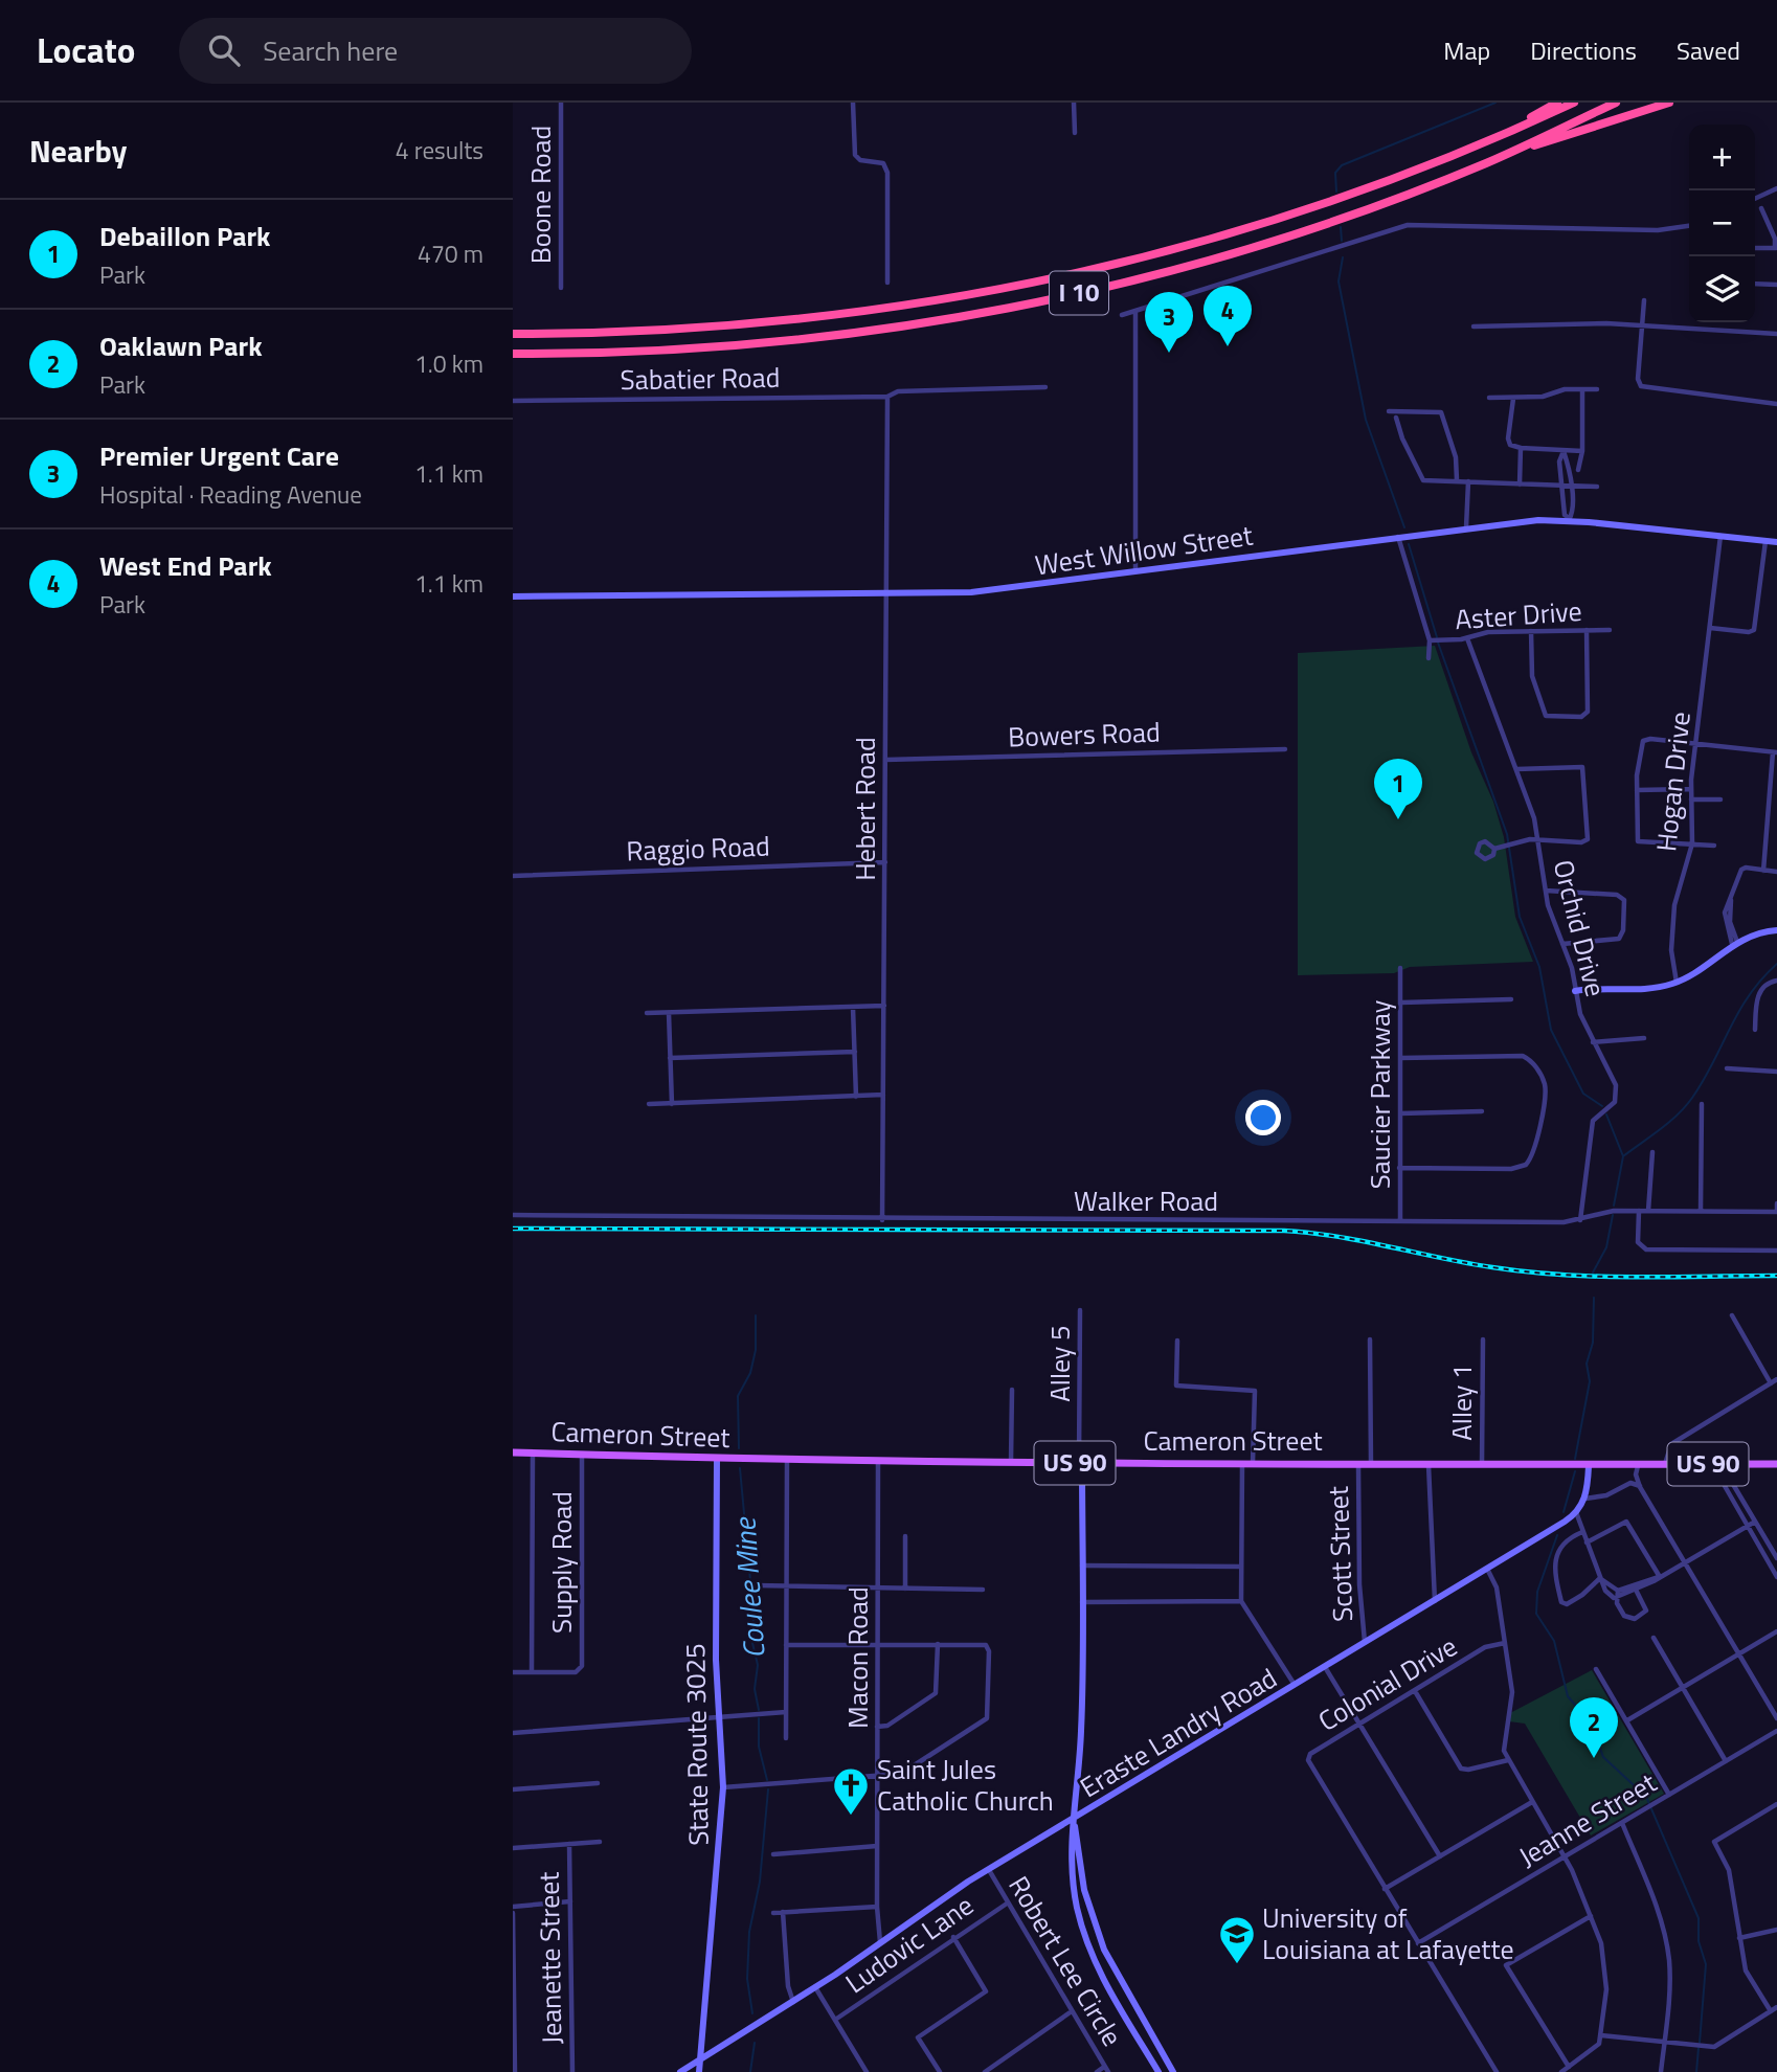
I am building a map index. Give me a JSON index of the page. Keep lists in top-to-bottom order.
{
  "streets": {
    "highway": ["I 10"],
    "main road": ["Cameron Street", "US 90"],
    "street": [
      "Boone Road",
      "Sabatier Road",
      "West Willow Street",
      "Aster Drive",
      "Bowers Road",
      "Hogan Drive",
      "Hebert Road",
      "Raggio Road",
      "Orchid Drive",
      "Saucier Parkway",
      "Walker Road",
      "Alley 5",
      "Alley 1",
      "Scott Street",
      "Supply Road",
      "Macon Road",
      "Colonial Drive",
      "Eraste Landry Road",
      "State Route 3025",
      "Jeanne Street",
      "Ludovic Lane",
      "Jeanette Street",
      "Robert Lee Circle"
    ]
  },
  "crossings": [
    ["Sabatier Road", "Hebert Road"],
    ["West Willow Street", "Aster Drive"],
    ["West Willow Street", "Hogan Drive"],
    ["West Willow Street", "Hebert Road"],
    ["Aster Drive", "Orchid Drive"],
    ["Bowers Road", "Hebert Road"],
    ["Hebert Road", "Raggio Road"],
    ["Hebert Road", "Walker Road"],
    ["Orchid Drive", "Walker Road"],
    ["Saucier Parkway", "Walker Road"],
    ["Alley 5", "Cameron Street"],
    ["Alley 1", "Cameron Street"],
    ["Cameron Street", "Scott Street"],
    ["Cameron Street", "Supply Road"],
    ["Cameron Street", "Macon Road"],
    ["Cameron Street", "Eraste Landry Road"],
    ["Cameron Street", "State Route 3025"],
    ["Scott Street", "Eraste Landry Road"],
    ["Macon Road", "Eraste Landry Road"],
    ["Colonial Drive", "Jeanne Street"],
    ["Eraste Landry Road", "State Route 3025"],
    ["Eraste Landry Road", "Robert Lee Circle"],
    ["Ludovic Lane", "Robert Lee Circle"]
  ],
  "water": ["Coulee Mine"],
  "places": {
    "church": ["Saint Jules Catholic Church"],
    "school or university": ["University of Louisiana at Lafayette"]
  },
  "page": {
    "header": "Locato",
    "search": "Search here",
    "nav": ["Map", "Directions", "Saved"],
    "heading": ["Nearby", "4 results"],
    "map_buttons": ["+", "−"],
    "list": [
      {
        "mark": "1",
        "name": "Debaillon Park",
        "note": "Park",
        "value": "470 m"
      },
      {
        "mark": "2",
        "name": "Oaklawn Park",
        "note": "Park",
        "value": "1.0 km"
      },
      {
        "mark": "3",
        "name": "Premier Urgent Care",
        "note": "Hospital · Reading Avenue",
        "value": "1.1 km"
      },
      {
        "mark": "4",
        "name": "West End Park",
        "note": "Park",
        "value": "1.1 km"
      }
    ],
    "pins": [
      "4",
      "3",
      "1",
      "2"
    ]
  }
}
